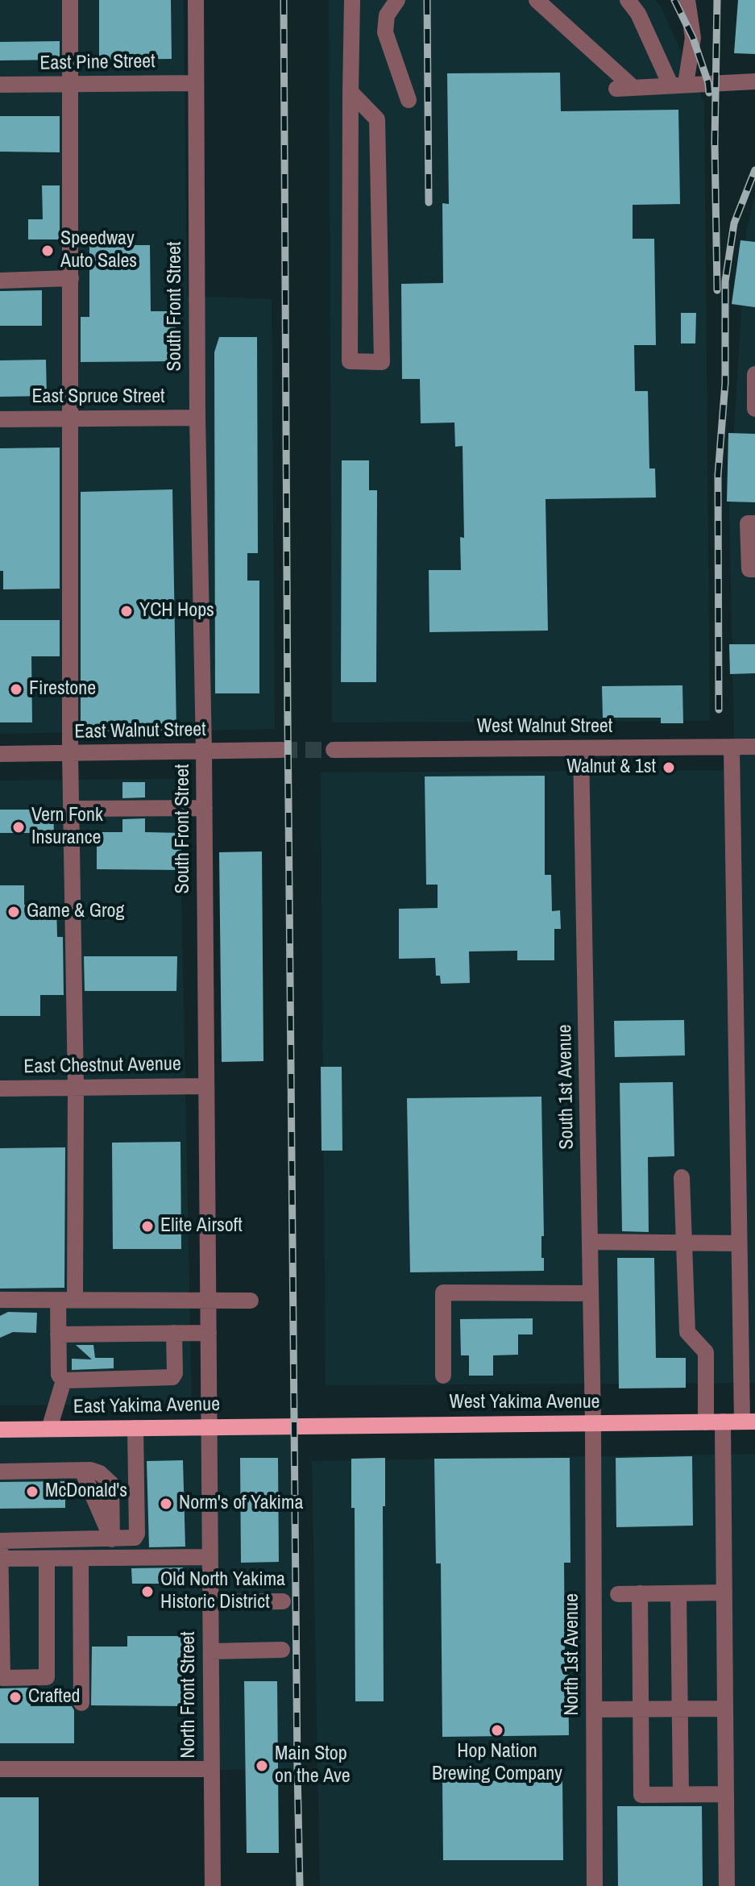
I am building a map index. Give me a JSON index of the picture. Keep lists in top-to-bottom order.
{
  "streets": {
    "main road": ["West Yakima Avenue", "East Yakima Avenue"],
    "street": [
      "East Pine Street",
      "South Front Street",
      "East Spruce Street",
      "West Walnut Street",
      "East Walnut Street",
      "East Chestnut Avenue",
      "South 1st Avenue",
      "North 1st Avenue",
      "North Front Street"
    ]
  },
  "crossings": [
    ["East Pine Street", "South Front Street"],
    ["South Front Street", "East Spruce Street"],
    ["South Front Street", "East Walnut Street"],
    ["South Front Street", "East Chestnut Avenue"],
    ["South Front Street", "East Yakima Avenue"],
    ["South Front Street", "North Front Street"],
    ["West Walnut Street", "South 1st Avenue"],
    ["South 1st Avenue", "West Yakima Avenue"],
    ["South 1st Avenue", "North 1st Avenue"],
    ["West Yakima Avenue", "East Yakima Avenue"],
    ["West Yakima Avenue", "North 1st Avenue"],
    ["East Yakima Avenue", "North Front Street"]
  ],
  "places": [
    "Speedway Auto Sales",
    "YCH Hops",
    "Firestone",
    "Walnut & 1st",
    "Vern Fonk Insurance",
    "Game & Grog",
    "Elite Airsoft",
    "McDonald's",
    "Norm's of Yakima",
    "Old North Yakima Historic District",
    "Crafted",
    "Hop Nation Brewing Company",
    "Main Stop on the Ave"
  ]
}
